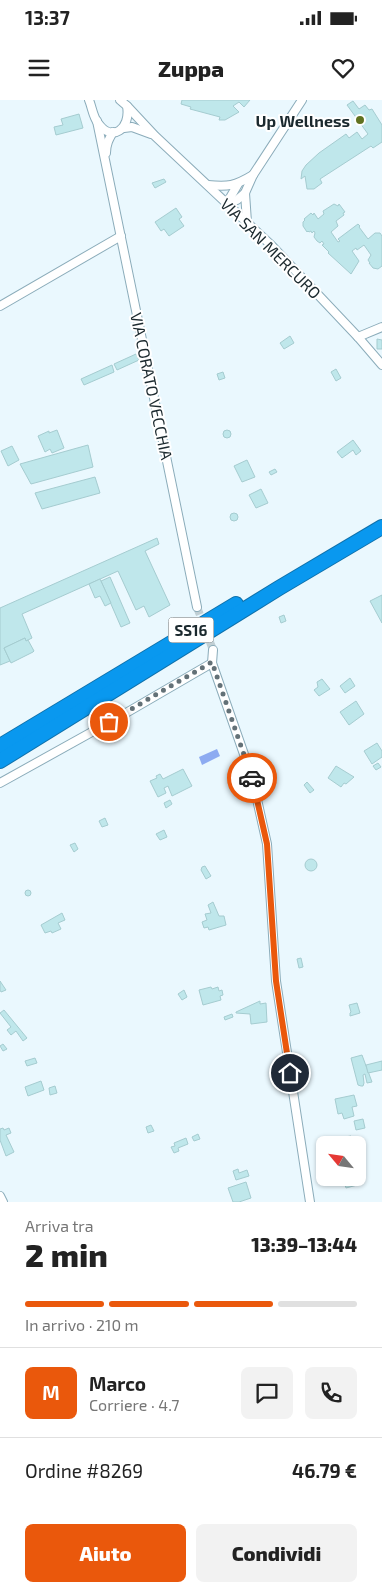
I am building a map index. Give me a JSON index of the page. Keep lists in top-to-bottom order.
{
  "streets": {
    "highway": ["SS16"],
    "street": ["VIA SAN MERCURO", "VIA CORATO VECCHIA"]
  },
  "places": ["Up Wellness"],
  "north": "top left",
  "page": {
    "status": "13:37",
    "header": "Zuppa",
    "heading": ["2 min", "Arriva tra", "13:39–13:44"],
    "panel": [
      "Marco",
      "Corriere · 4.7",
      "Ordine #8269",
      "46.79 €"
    ],
    "bar": "In arrivo · 210 m",
    "round": "M",
    "buttons": ["Aiuto", "Condividi"]
  }
}
